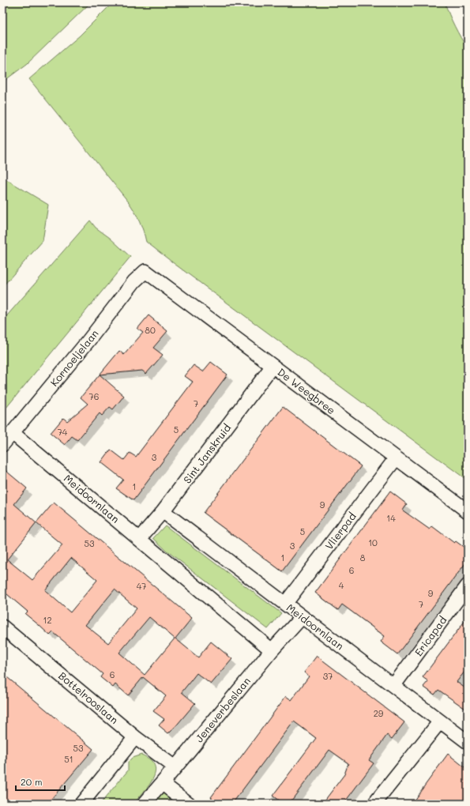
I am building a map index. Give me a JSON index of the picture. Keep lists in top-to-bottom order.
{
  "streets": {
    "street": [
      "Kornoeljelaan",
      "De Weegbree",
      "Sint Janskruid",
      "Meidoornlaan",
      "Vlierpad",
      "Ericapad",
      "Bottelrooslaan",
      "Jeneverbeslaan"
    ]
  },
  "crossings": [
    ["Kornoeljelaan", "De Weegbree"],
    ["Kornoeljelaan", "Meidoornlaan"],
    ["De Weegbree", "Sint Janskruid"],
    ["De Weegbree", "Vlierpad"],
    ["Sint Janskruid", "Meidoornlaan"],
    ["Meidoornlaan", "Vlierpad"],
    ["Meidoornlaan", "Ericapad"],
    ["Meidoornlaan", "Jeneverbeslaan"],
    ["Bottelrooslaan", "Jeneverbeslaan"]
  ],
  "house_numbers": [
    "80",
    "76",
    "7",
    "5",
    "74",
    "3",
    "1",
    "9",
    "14",
    "5",
    "10",
    "53",
    "3",
    "1",
    "8",
    "6",
    "4",
    "47",
    "9",
    "7",
    "12",
    "6",
    "37",
    "29",
    "53",
    "51"
  ],
  "scale_bar": "20 m"
}
